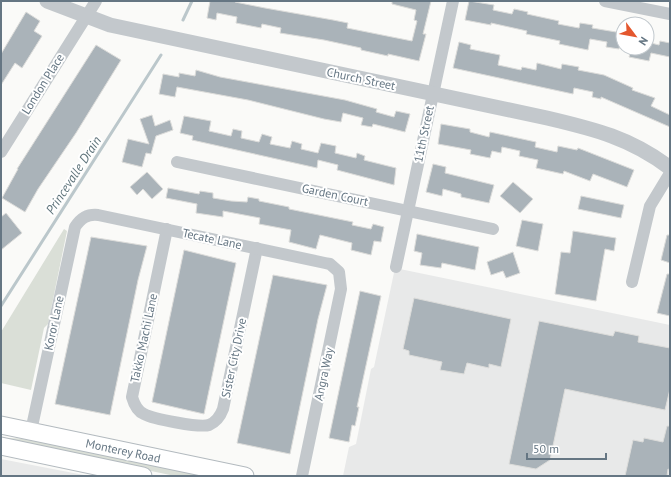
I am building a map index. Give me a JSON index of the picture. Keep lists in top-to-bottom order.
{
  "streets": {
    "main road": ["Monterey Road"],
    "street": [
      "Church Street",
      "London Place",
      "11th Street",
      "Garden Court",
      "Tecate Lane",
      "Koror Lane",
      "Takko Machi Lane",
      "Sister City Drive",
      "Angra Way"
    ]
  },
  "crossings": [
    ["Church Street", "London Place"],
    ["Church Street", "11th Street"],
    ["11th Street", "Garden Court"],
    ["Tecate Lane", "Koror Lane"],
    ["Tecate Lane", "Takko Machi Lane"],
    ["Tecate Lane", "Sister City Drive"],
    ["Tecate Lane", "Angra Way"],
    ["Koror Lane", "Monterey Road"],
    ["Takko Machi Lane", "Sister City Drive"]
  ],
  "water": ["Princevalle Drain"],
  "scale_bar": "50 m",
  "north": "bottom right"
}
